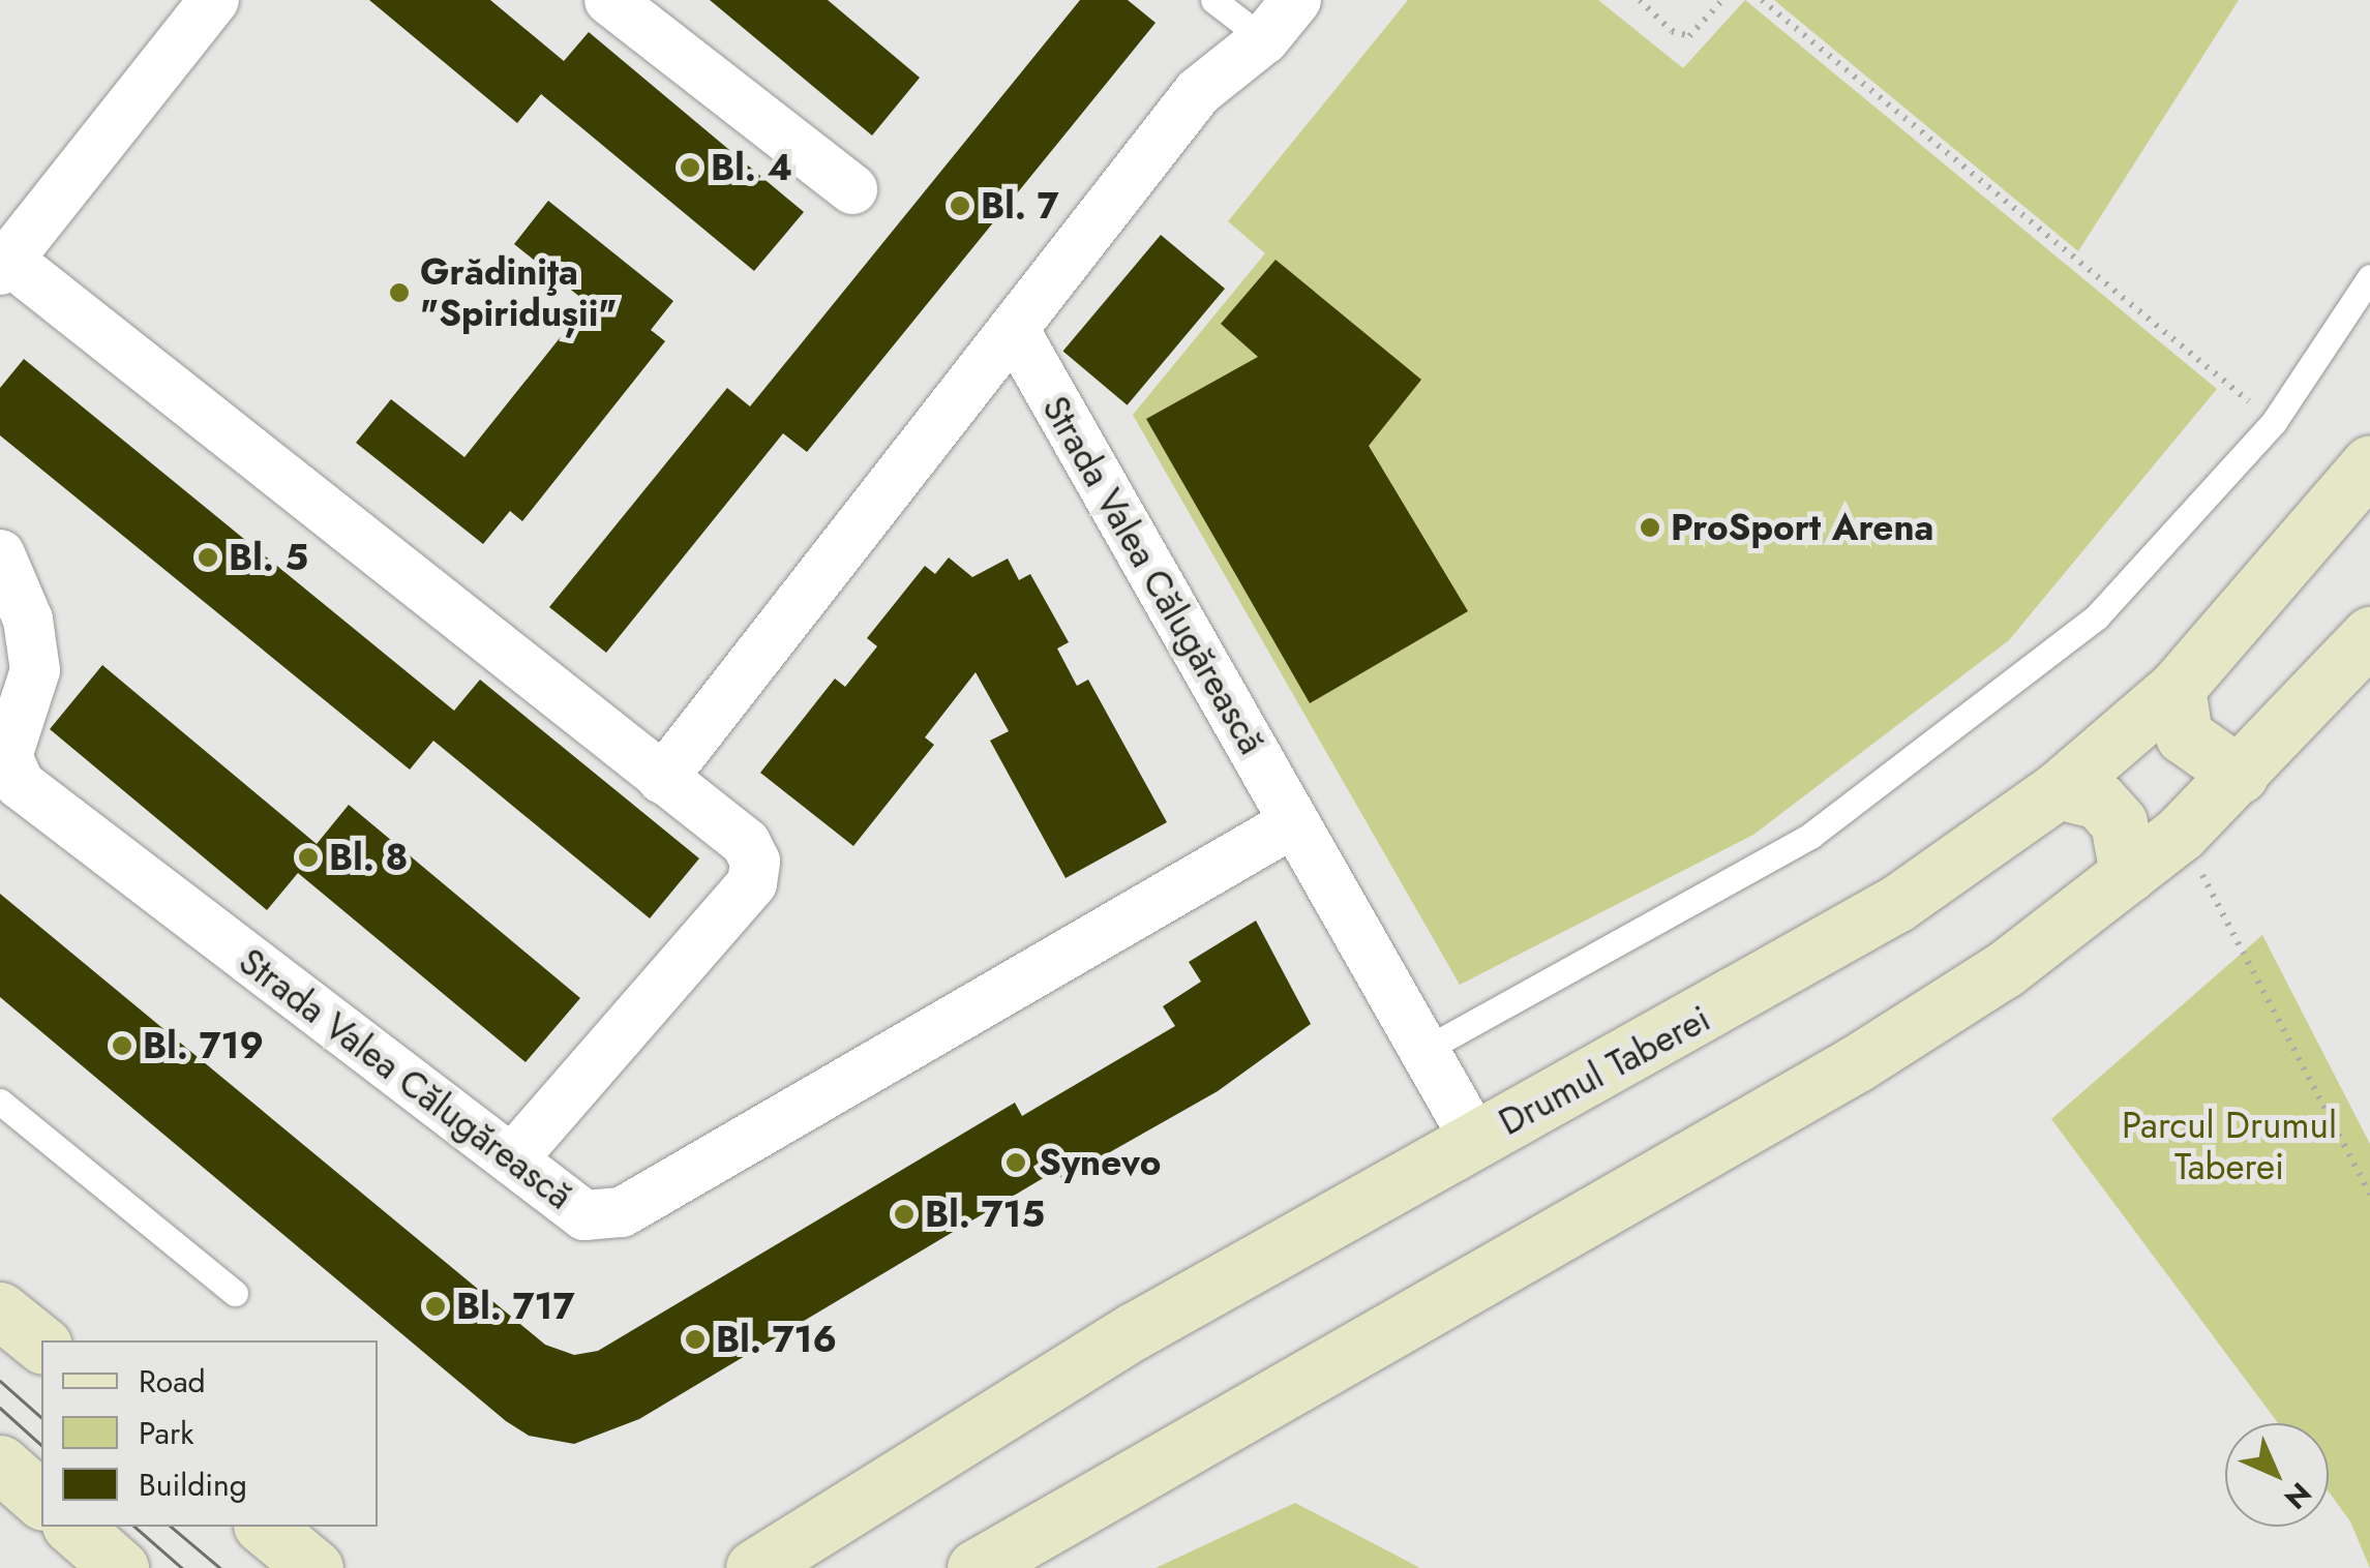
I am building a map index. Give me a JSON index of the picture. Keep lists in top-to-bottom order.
{
  "streets": {
    "main road": ["Drumul Taberei"],
    "street": ["Strada Valea Călugărească"]
  },
  "crossings": [
    ["Strada Valea Călugărească", "Drumul Taberei"]
  ],
  "parks": ["Parcul Drumul Taberei"],
  "places": [
    "Bl. 4",
    "Bl. 7",
    "Grădiniţa \"Spiridușii\"",
    "ProSport Arena",
    "Bl. 5",
    "Bl. 8",
    "Bl. 719",
    "Synevo",
    "Bl. 715",
    "Bl. 717",
    "Bl. 716"
  ],
  "legend": ["Road", "Park", "Building"],
  "north": "bottom right"
}
